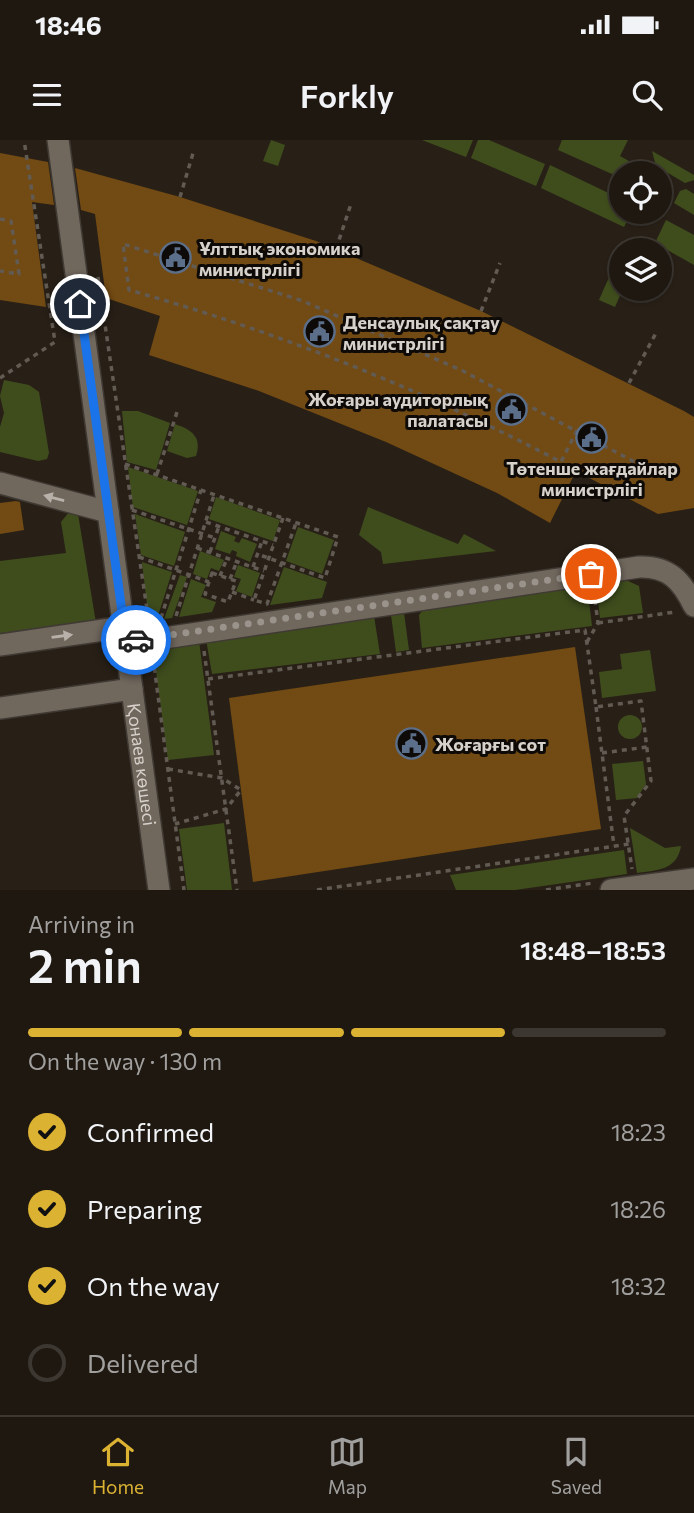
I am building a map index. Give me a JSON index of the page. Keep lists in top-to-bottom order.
{
  "streets": {
    "street": ["Қонаев көшесі"]
  },
  "places": {
    "public building": [
      "Ұлттық экономика министрлігі",
      "Денсаулық сақтау министрлігі",
      "Жоғары аудиторлық палатасы",
      "Төтенше жағдайлар министрлігі",
      "Жоғарғы сот"
    ]
  },
  "page": {
    "status": "18:46",
    "header": "Forkly",
    "heading": ["2 min", "Arriving in", "18:48–18:53"],
    "bar": "On the way · 130 m",
    "list": [
      ["Confirmed", "18:23"],
      ["Preparing", "18:26"],
      ["On the way", "18:32"],
      "Delivered"
    ],
    "tabs": ["Home", "Map", "Saved"]
  }
}
